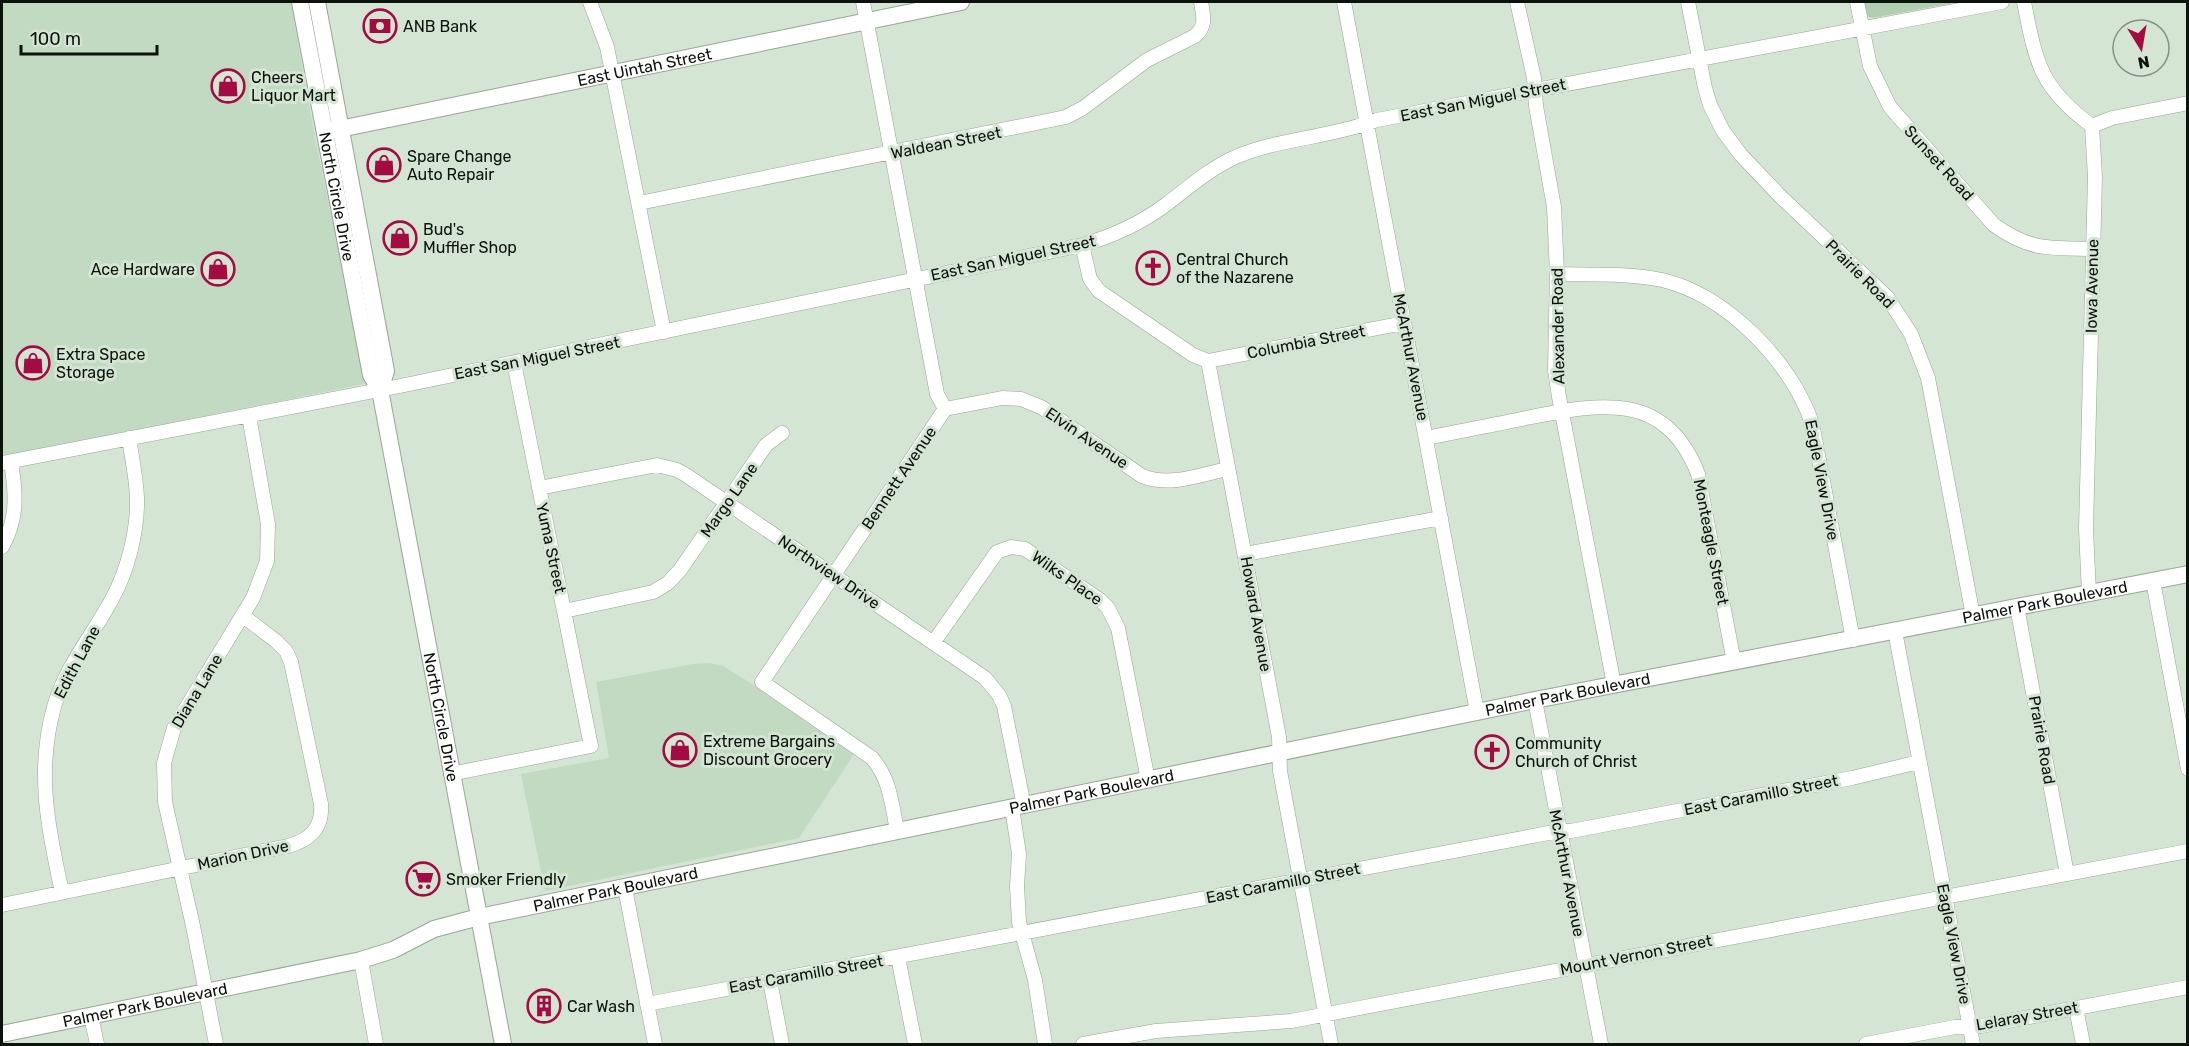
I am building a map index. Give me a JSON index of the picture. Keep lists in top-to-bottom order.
{
  "streets": {
    "main road": ["East Uintah Street", "North Circle Drive", "Palmer Park Boulevard"],
    "street": [
      "East San Miguel Street",
      "Waldean Street",
      "Sunset Road",
      "Prairie Road",
      "Iowa Avenue",
      "Alexander Road",
      "Columbia Street",
      "McArthur Avenue",
      "Elvin Avenue",
      "Bennett Avenue",
      "Eagle View Drive",
      "Margo Lane",
      "Monteagle Street",
      "Yuma Street",
      "Northview Drive",
      "Wilks Place",
      "Howard Avenue",
      "Edith Lane",
      "Diana Lane",
      "East Caramillo Street",
      "Marion Drive",
      "Mount Vernon Street",
      "Lelaray Street"
    ]
  },
  "crossings": [
    ["East Uintah Street", "North Circle Drive"],
    ["East Uintah Street", "Bennett Avenue"],
    ["East San Miguel Street", "Sunset Road"],
    ["East San Miguel Street", "North Circle Drive"],
    ["East San Miguel Street", "Prairie Road"],
    ["East San Miguel Street", "Alexander Road"],
    ["East San Miguel Street", "McArthur Avenue"],
    ["East San Miguel Street", "Bennett Avenue"],
    ["East San Miguel Street", "Yuma Street"],
    ["East San Miguel Street", "Edith Lane"],
    ["East San Miguel Street", "Diana Lane"],
    ["Waldean Street", "Bennett Avenue"],
    ["Sunset Road", "Iowa Avenue"],
    ["North Circle Drive", "Palmer Park Boulevard"],
    ["Prairie Road", "Palmer Park Boulevard"],
    ["Prairie Road", "Mount Vernon Street"],
    ["Iowa Avenue", "Palmer Park Boulevard"],
    ["Alexander Road", "Eagle View Drive"],
    ["Alexander Road", "Monteagle Street"],
    ["Alexander Road", "Palmer Park Boulevard"],
    ["Columbia Street", "McArthur Avenue"],
    ["Columbia Street", "Howard Avenue"],
    ["McArthur Avenue", "Monteagle Street"],
    ["McArthur Avenue", "Palmer Park Boulevard"],
    ["McArthur Avenue", "East Caramillo Street"],
    ["McArthur Avenue", "Mount Vernon Street"],
    ["Elvin Avenue", "Bennett Avenue"],
    ["Elvin Avenue", "Howard Avenue"],
    ["Bennett Avenue", "Northview Drive"],
    ["Bennett Avenue", "Palmer Park Boulevard"],
    ["Eagle View Drive", "Palmer Park Boulevard"],
    ["Eagle View Drive", "East Caramillo Street"],
    ["Eagle View Drive", "Mount Vernon Street"],
    ["Eagle View Drive", "Lelaray Street"],
    ["Margo Lane", "Yuma Street"],
    ["Margo Lane", "Northview Drive"],
    ["Monteagle Street", "Palmer Park Boulevard"],
    ["Yuma Street", "Northview Drive"],
    ["Northview Drive", "Wilks Place"],
    ["Northview Drive", "Palmer Park Boulevard"],
    ["Northview Drive", "East Caramillo Street"],
    ["Wilks Place", "Palmer Park Boulevard"],
    ["Palmer Park Boulevard", "Howard Avenue"],
    ["Palmer Park Boulevard", "Diana Lane"],
    ["Howard Avenue", "East Caramillo Street"],
    ["Howard Avenue", "Mount Vernon Street"],
    ["Edith Lane", "Marion Drive"],
    ["Diana Lane", "Marion Drive"]
  ],
  "places": {
    "bank": ["ANB Bank"],
    "shop": [
      "Cheers Liquor Mart",
      "Spare Change Auto Repair",
      "Bud's Muffler Shop",
      "Ace Hardware",
      "Extra Space Storage",
      "Extreme Bargains Discount Grocery"
    ],
    "church": ["Central Church of the Nazarene", "Community Church of Christ"],
    "supermarket": ["Smoker Friendly"],
    "building": ["Car Wash"]
  },
  "scale_bar": "100 m",
  "north": "bottom"
}
